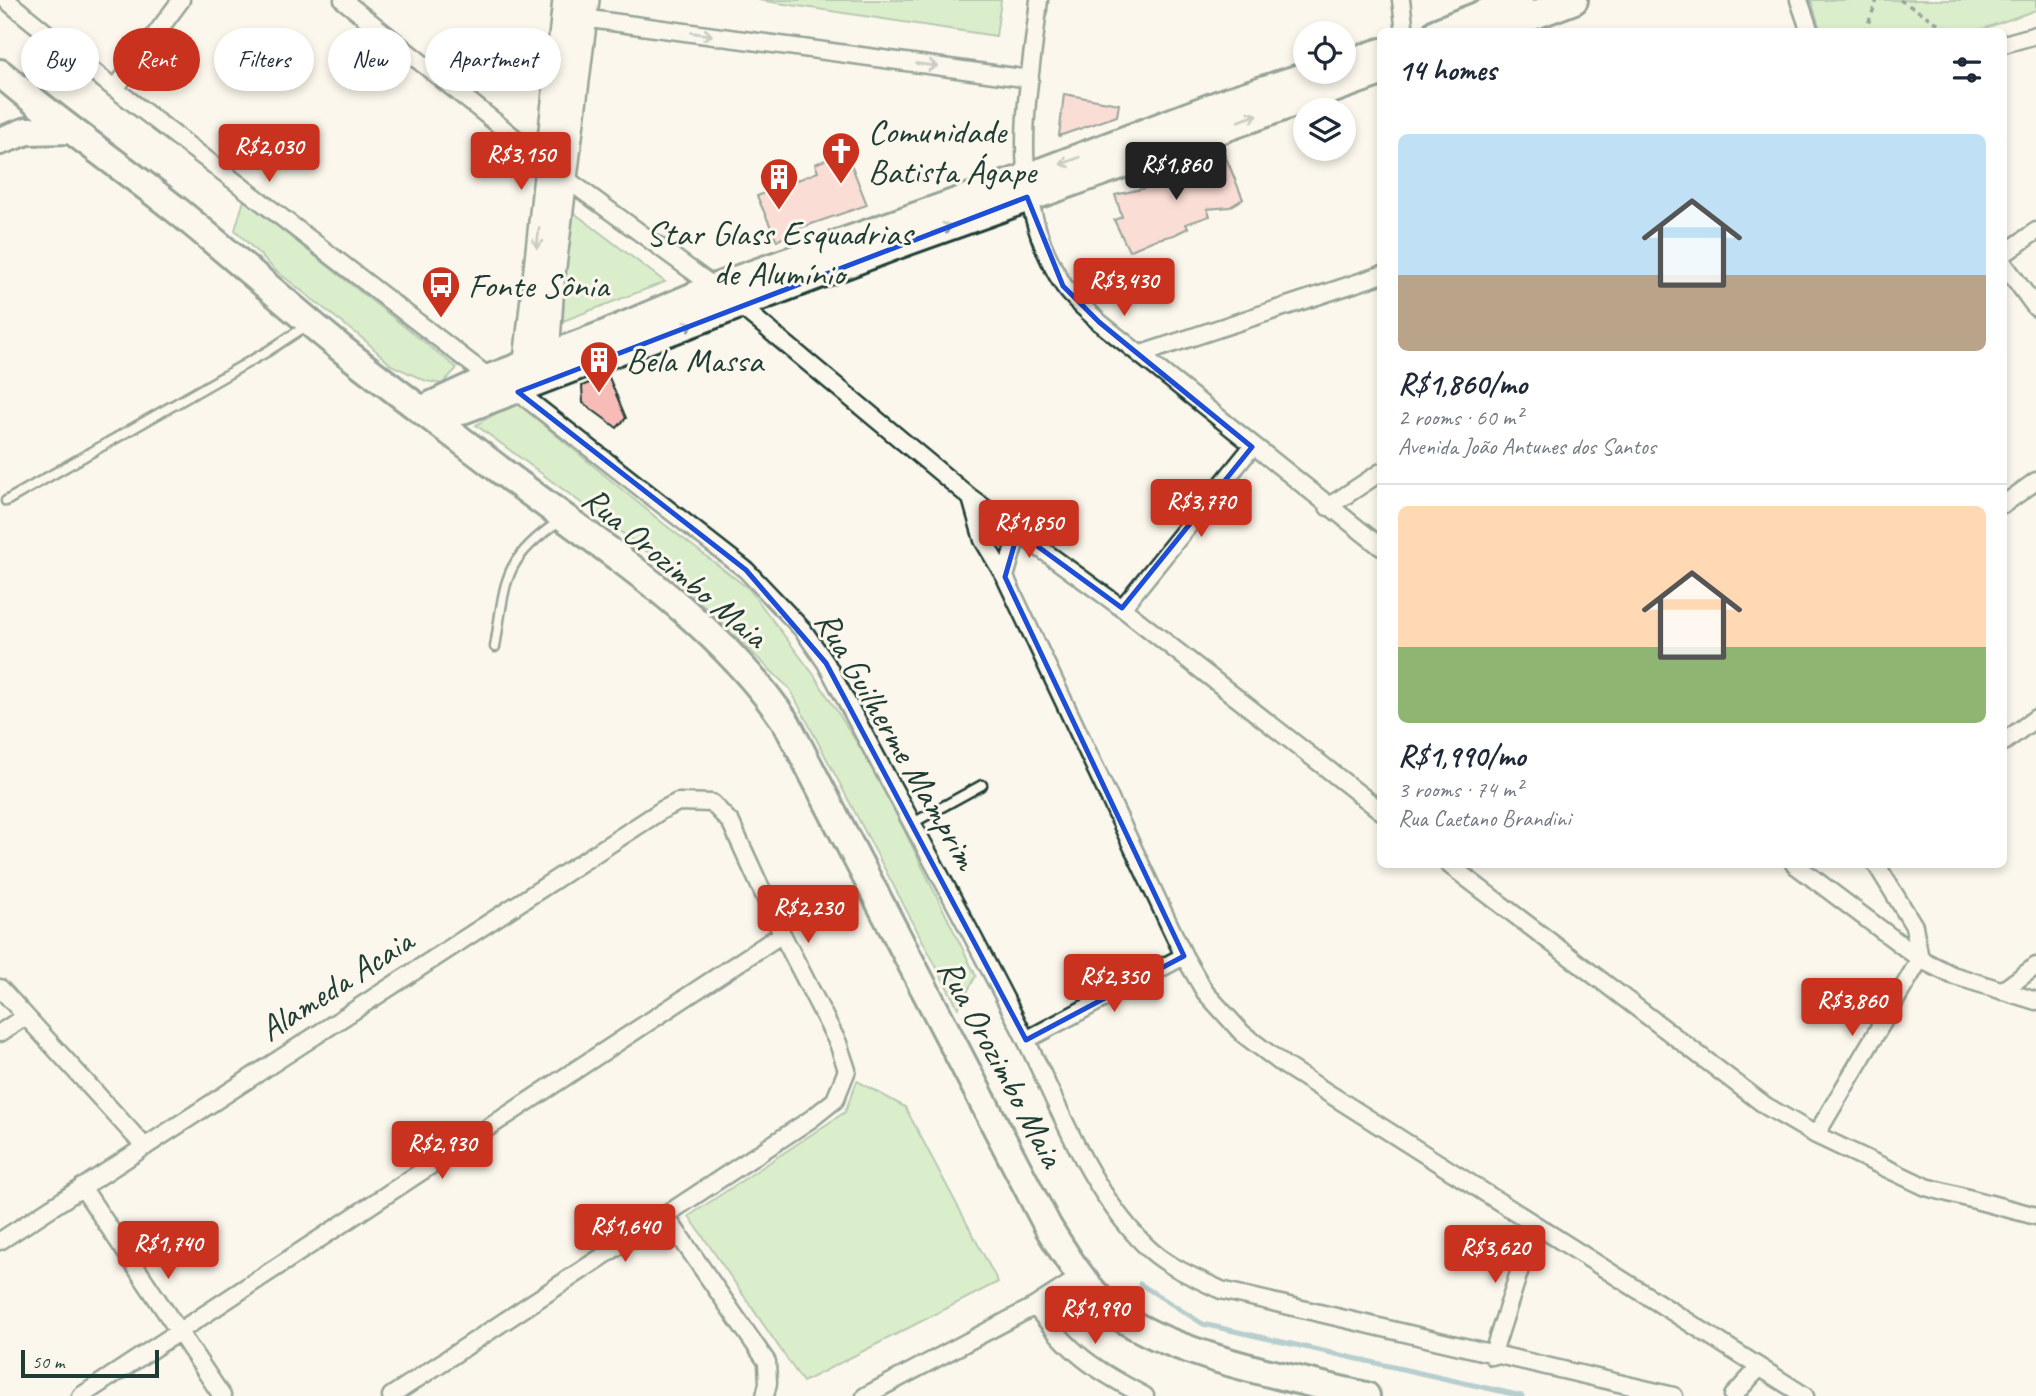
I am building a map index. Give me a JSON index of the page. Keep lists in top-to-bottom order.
{
  "streets": {
    "main road": ["Rua Orozimbo Maia"],
    "street": ["Rua Guilherme Mamprim", "Alameda Acaia"]
  },
  "places": {
    "church": ["Comunidade Batista Ágape"],
    "building": ["Star Glass Esquadrias de Alumínio", "Bela Massa"],
    "bus stop": ["Fonte Sônia"]
  },
  "scale_bar": "50 m",
  "page": {
    "chip": [
      "Buy",
      "Rent",
      "Filters",
      "New",
      "Apartment"
    ],
    "heading": "14 homes",
    "list": [
      {
        "name": "R$1,860/mo",
        "note": "2 rooms · 60 m² · Avenida João Antunes dos Santos"
      },
      {
        "name": "R$1,990/mo",
        "note": "3 rooms · 74 m² · Rua Caetano Brandini"
      }
    ],
    "price": [
      "R$2,030",
      "R$3,150",
      "R$1,860",
      "R$3,430",
      "R$3,770",
      "R$1,850",
      "R$2,230",
      "R$2,350",
      "R$3,860",
      "R$2,930",
      "R$1,640",
      "R$1,740",
      "R$3,620",
      "R$1,990"
    ],
    "scale": "50 m"
  }
}
